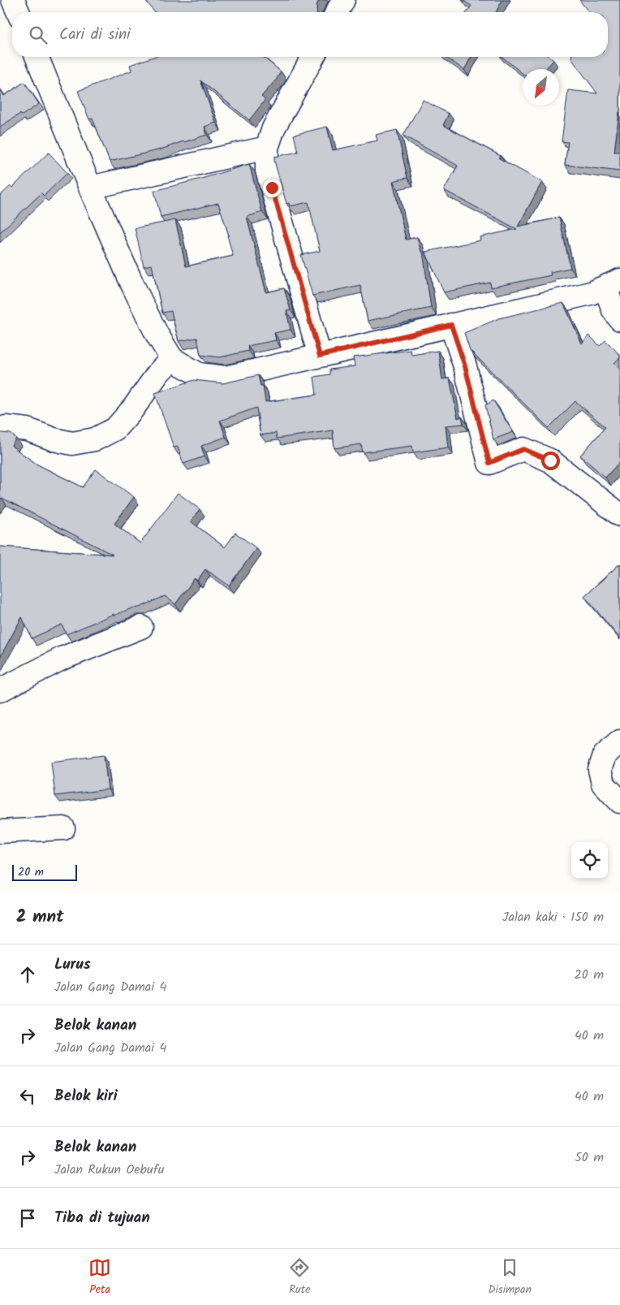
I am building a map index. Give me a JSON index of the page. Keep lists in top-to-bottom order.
{
  "scale_bar": "20 m",
  "north": "bottom left",
  "page": {
    "search": "Cari di sini",
    "scale": "20 m",
    "heading": ["2 mnt", "Jalan kaki · 150 m"],
    "list": [
      ["Lurus", "Jalan Gang Damai 4", "20 m"],
      ["Belok kanan", "Jalan Gang Damai 4", "40 m"],
      ["Belok kiri", "40 m"],
      ["Belok kanan", "Jalan Rukun Oebufu", "50 m"],
      "Tiba di tujuan"
    ],
    "nav": ["Peta", "Rute", "Disimpan"]
  }
}
